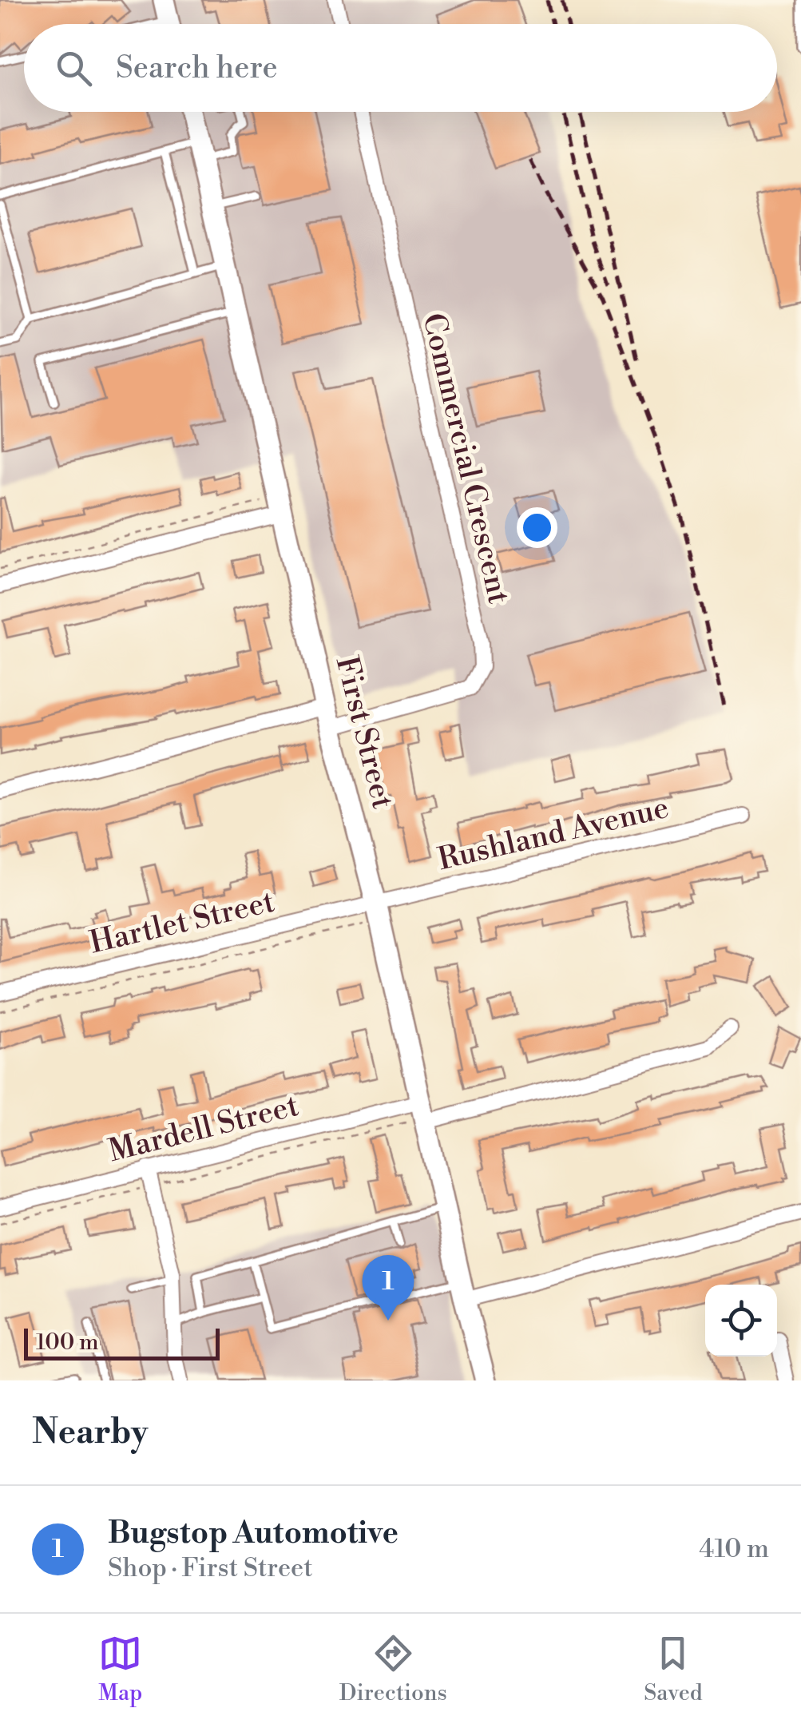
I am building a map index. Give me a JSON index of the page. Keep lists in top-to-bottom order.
{
  "streets": {
    "street": [
      "Commercial Crescent",
      "First Street",
      "Rushland Avenue",
      "Hartlet Street",
      "Mardell Street"
    ]
  },
  "crossings": [
    ["Commercial Crescent", "First Street"],
    ["First Street", "Rushland Avenue"],
    ["First Street", "Hartlet Street"],
    ["First Street", "Mardell Street"],
    ["Rushland Avenue", "Hartlet Street"]
  ],
  "scale_bar": "100 m",
  "page": {
    "search": "Search here",
    "pins": "1",
    "scale": "100 m",
    "heading": "Nearby",
    "list": [
      {
        "mark": "1",
        "name": "Bugstop Automotive",
        "note": "Shop · First Street",
        "value": "410 m"
      }
    ],
    "nav": ["Map", "Directions", "Saved"]
  }
}
